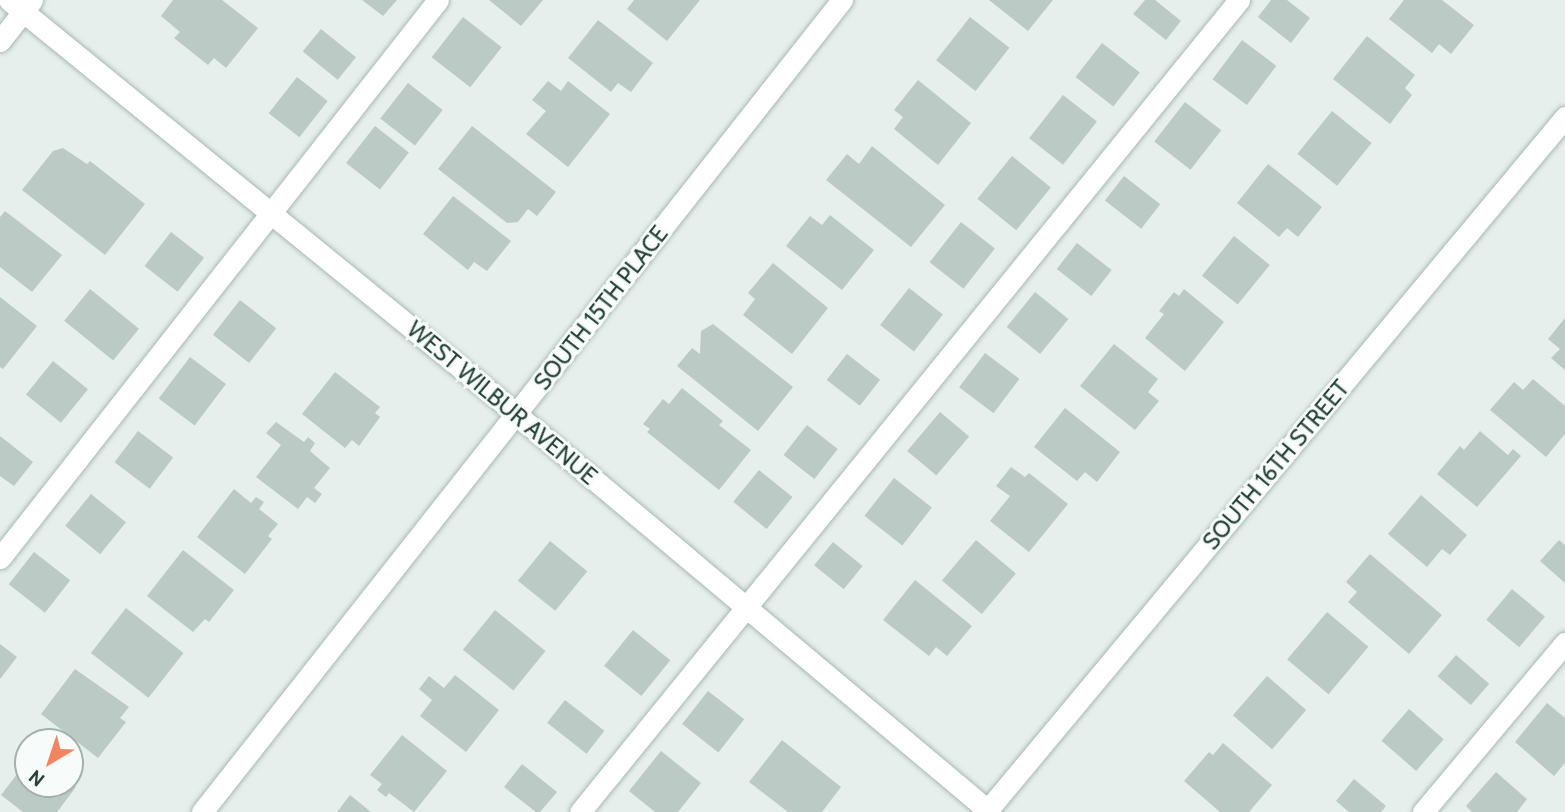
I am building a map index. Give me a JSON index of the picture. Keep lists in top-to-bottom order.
{
  "streets": {
    "street": ["SOUTH 15TH PLACE", "WEST WILBUR AVENUE", "SOUTH 16TH STREET"]
  },
  "crossings": [
    ["SOUTH 15TH PLACE", "WEST WILBUR AVENUE"],
    ["WEST WILBUR AVENUE", "SOUTH 16TH STREET"]
  ],
  "north": "bottom left"
}
